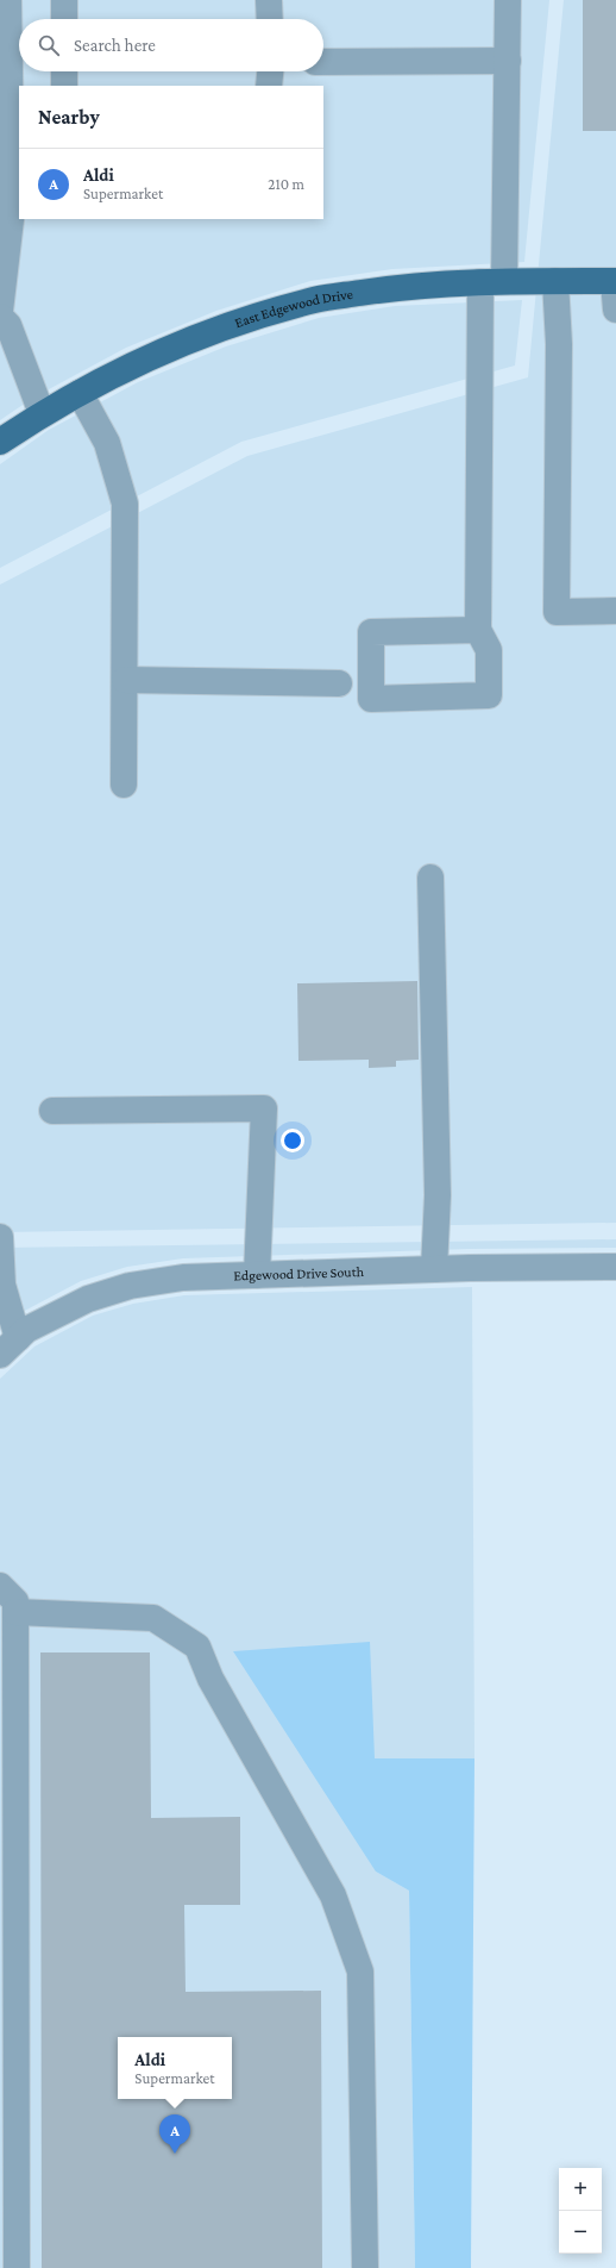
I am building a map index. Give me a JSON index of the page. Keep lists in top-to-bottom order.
{
  "streets": {
    "main road": ["East Edgewood Drive"],
    "street": ["Edgewood Drive South"]
  },
  "page": {
    "search": "Search here",
    "heading": "Nearby",
    "list": [
      {
        "mark": "A",
        "name": "Aldi",
        "note": "Supermarket",
        "value": "210 m"
      }
    ],
    "popup": ["Aldi", "Supermarket"],
    "pins": "A",
    "map_buttons": ["+", "−"]
  }
}
